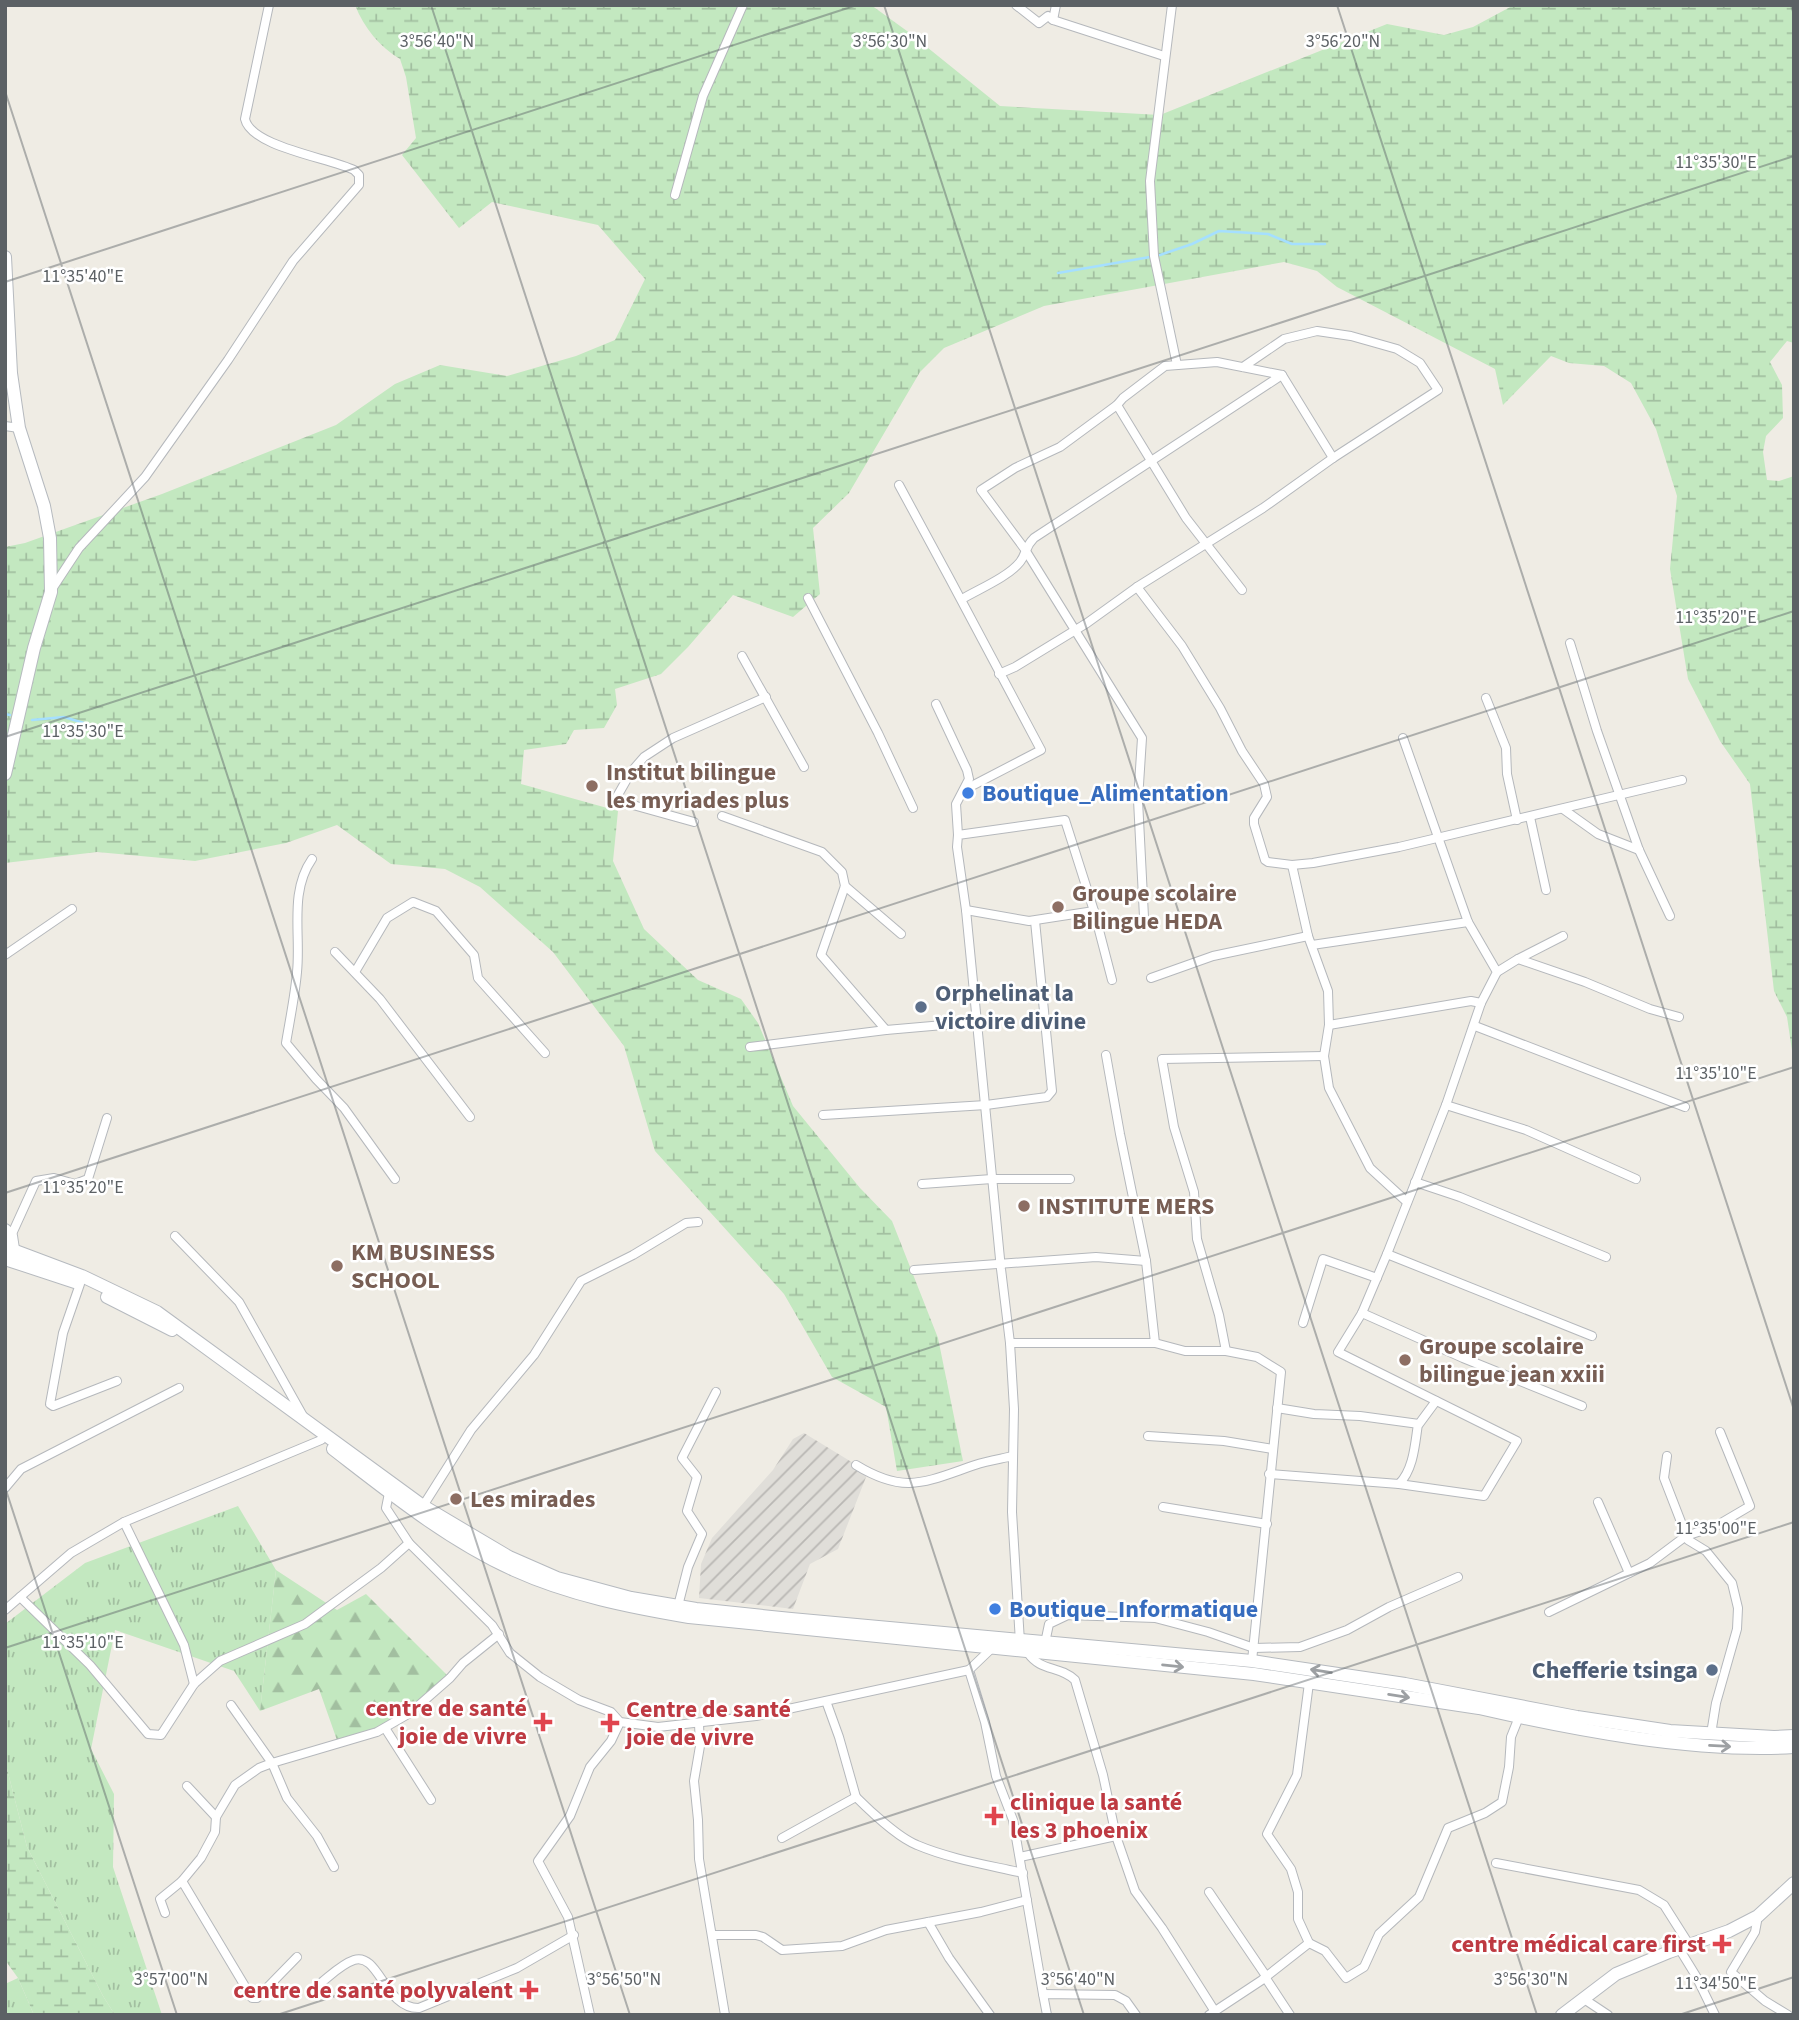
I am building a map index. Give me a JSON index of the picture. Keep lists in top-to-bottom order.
{
  "places": {
    "other": [
      "Institut bilingue les myriades plus",
      "Boutique_Alimentation",
      "Groupe scolaire Bilingue HEDA",
      "Orphelinat la victoire divine",
      "INSTITUTE MERS",
      "KM BUSINESS SCHOOL",
      "Groupe scolaire bilingue jean xxiii",
      "Les mirades",
      "Boutique_Informatique",
      "Chefferie tsinga"
    ],
    "health": [
      "centre de santé joie de vivre",
      "Centre de santé joie de vivre",
      "clinique la santé les 3 phoenix",
      "centre médical care first",
      "centre de santé polyvalent"
    ]
  },
  "coordinates": [
    "3°56'40\"N",
    "3°56'30\"N",
    "3°56'20\"N",
    "11°35'30\"E",
    "11°35'40\"E",
    "11°35'20\"E",
    "11°35'10\"E",
    "11°35'00\"E",
    "3°57'00\"N",
    "3°56'50\"N",
    "11°34'50\"E"
  ]
}
